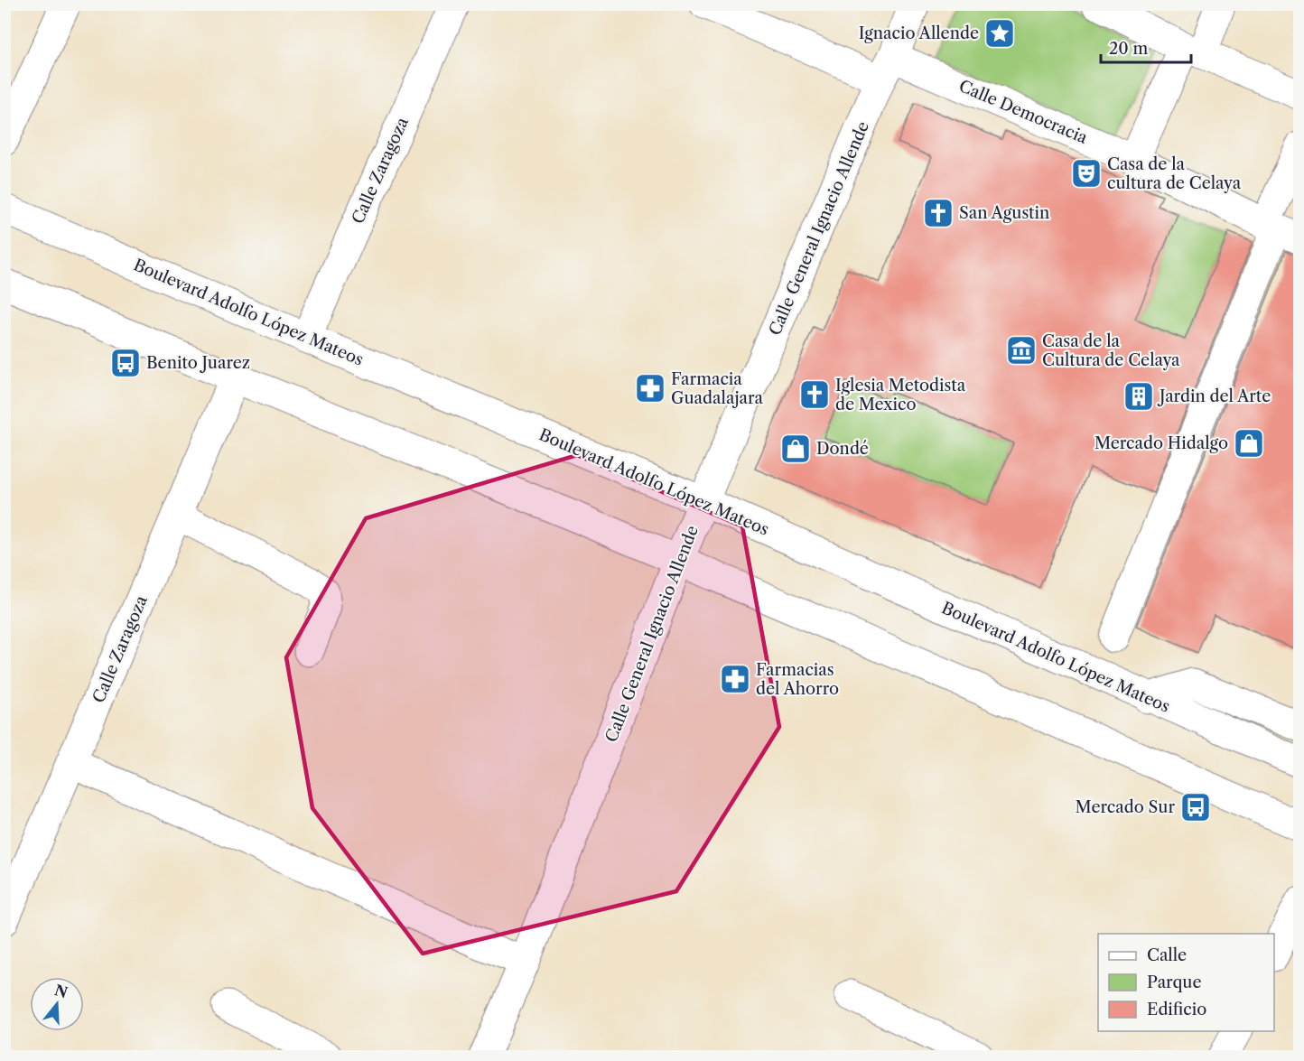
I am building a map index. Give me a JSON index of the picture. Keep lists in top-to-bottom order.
{
  "streets": {
    "main road": [
      "Calle Democracia",
      "Calle Zaragoza",
      "Calle General Ignacio Allende",
      "Boulevard Adolfo López Mateos"
    ]
  },
  "crossings": [
    ["Calle Democracia", "Calle General Ignacio Allende"],
    ["Calle Zaragoza", "Boulevard Adolfo López Mateos"],
    ["Calle General Ignacio Allende", "Boulevard Adolfo López Mateos"]
  ],
  "places": {
    "place": ["Ignacio Allende"],
    "theatre": ["Casa de la cultura de Celaya"],
    "church": ["San Agustin", "Iglesia Metodista de Mexico"],
    "museum": ["Casa de la Cultura de Celaya"],
    "bus stop": ["Benito Juarez", "Mercado Sur"],
    "pharmacy": ["Farmacia Guadalajara", "Farmacias del Ahorro"],
    "building": ["Jardin del Arte"],
    "shop": ["Mercado Hidalgo", "Dondé"]
  },
  "legend": ["Calle", "Parque", "Edificio"],
  "scale_bar": "20 m",
  "north": "top"
}
